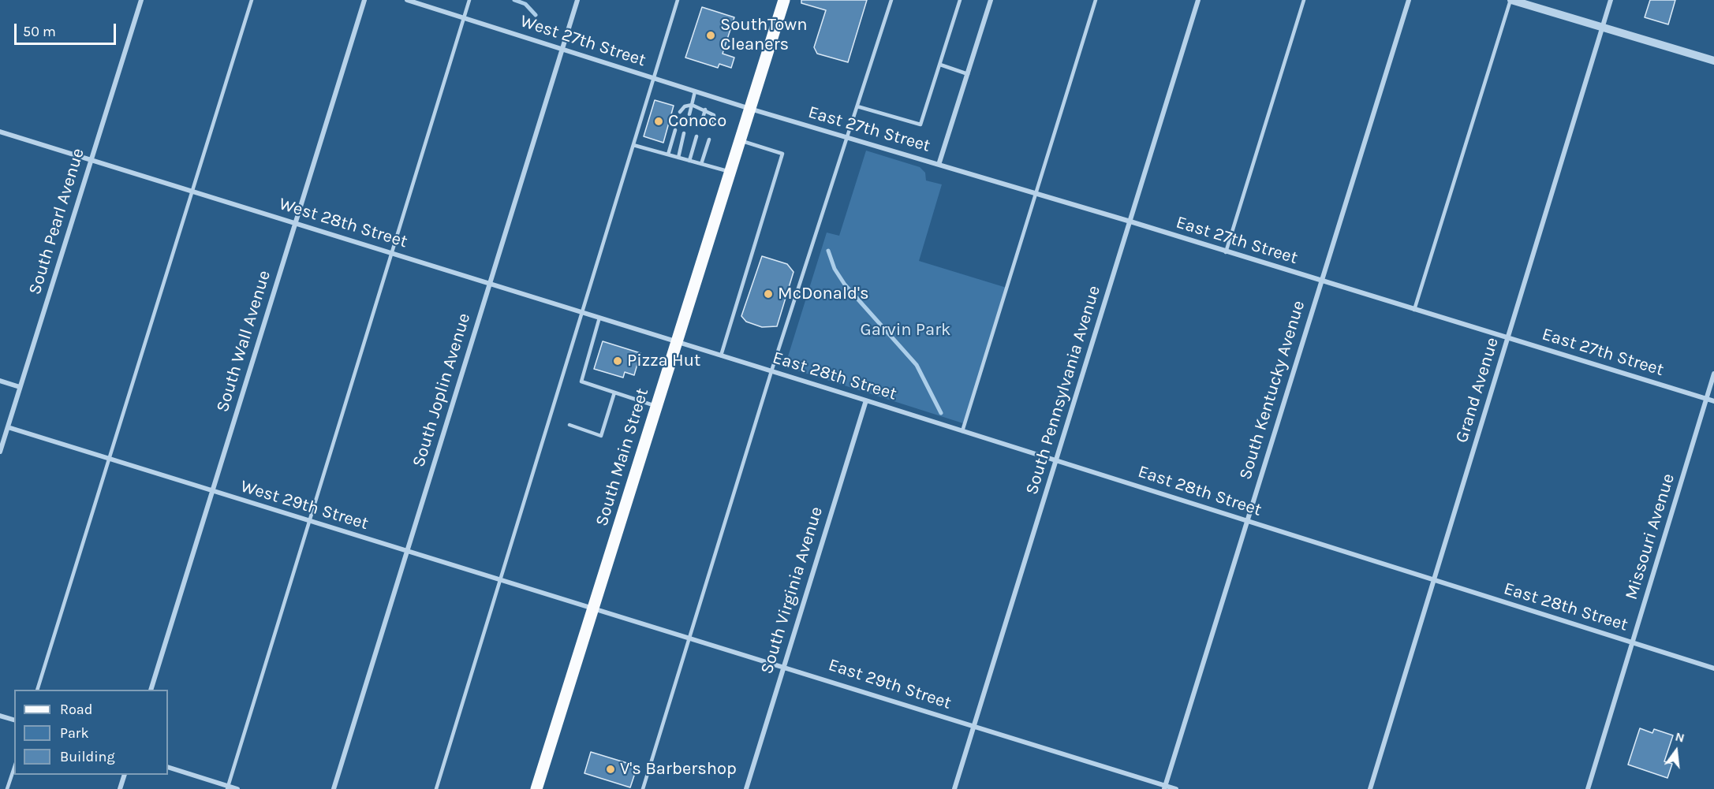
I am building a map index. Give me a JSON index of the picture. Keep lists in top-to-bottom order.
{
  "streets": {
    "main road": ["South Main Street"],
    "street": [
      "West 27th Street",
      "East 27th Street",
      "South Pearl Avenue",
      "West 28th Street",
      "South Wall Avenue",
      "East 28th Street",
      "South Joplin Avenue",
      "South Pennsylvania Avenue",
      "South Kentucky Avenue",
      "Grand Avenue",
      "West 29th Street",
      "Missouri Avenue",
      "South Virginia Avenue",
      "East 29th Street"
    ]
  },
  "crossings": [
    ["West 27th Street", "East 27th Street"],
    ["West 27th Street", "South Joplin Avenue"],
    ["West 27th Street", "South Main Street"],
    ["East 27th Street", "South Pennsylvania Avenue"],
    ["East 27th Street", "South Kentucky Avenue"],
    ["East 27th Street", "Grand Avenue"],
    ["East 27th Street", "South Main Street"],
    ["East 27th Street", "Missouri Avenue"],
    ["South Pearl Avenue", "West 28th Street"],
    ["South Pearl Avenue", "West 29th Street"],
    ["West 28th Street", "South Wall Avenue"],
    ["West 28th Street", "East 28th Street"],
    ["West 28th Street", "South Joplin Avenue"],
    ["West 28th Street", "South Main Street"],
    ["South Wall Avenue", "West 29th Street"],
    ["East 28th Street", "South Pennsylvania Avenue"],
    ["East 28th Street", "South Kentucky Avenue"],
    ["East 28th Street", "Grand Avenue"],
    ["East 28th Street", "South Main Street"],
    ["East 28th Street", "Missouri Avenue"],
    ["East 28th Street", "South Virginia Avenue"],
    ["South Joplin Avenue", "West 29th Street"],
    ["South Pennsylvania Avenue", "East 29th Street"],
    ["South Kentucky Avenue", "East 29th Street"],
    ["South Main Street", "West 29th Street"],
    ["South Main Street", "East 29th Street"],
    ["West 29th Street", "East 29th Street"],
    ["South Virginia Avenue", "East 29th Street"]
  ],
  "parks": ["Garvin Park"],
  "places": [
    "SouthTown Cleaners",
    "Conoco",
    "McDonald's",
    "Pizza Hut",
    "V's Barbershop"
  ],
  "legend": ["Road", "Park", "Building"],
  "scale_bar": "50 m",
  "north": "top"
}
